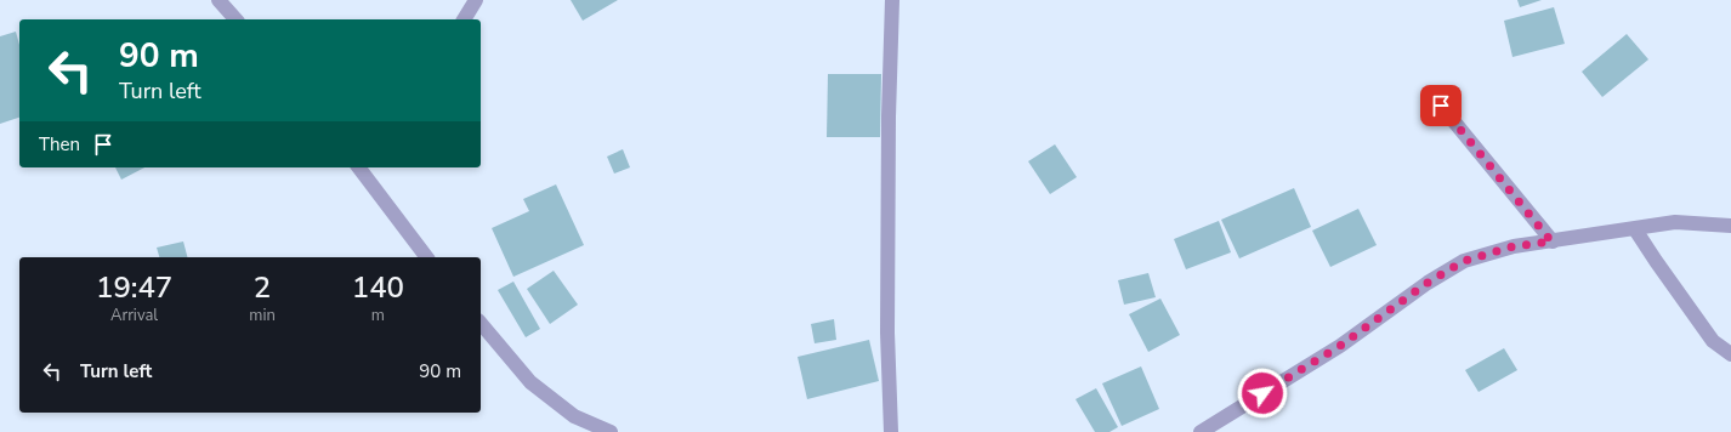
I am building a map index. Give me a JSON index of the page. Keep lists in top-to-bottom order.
{
  "page": {
    "turn": ["90 m", "Turn left"],
    "then": "Then",
    "eta": [
      "19:47",
      "Arrival",
      "2",
      "min",
      "140",
      "m"
    ],
    "list": [
      {
        "name": "Turn left",
        "value": "90 m"
      }
    ]
  }
}
